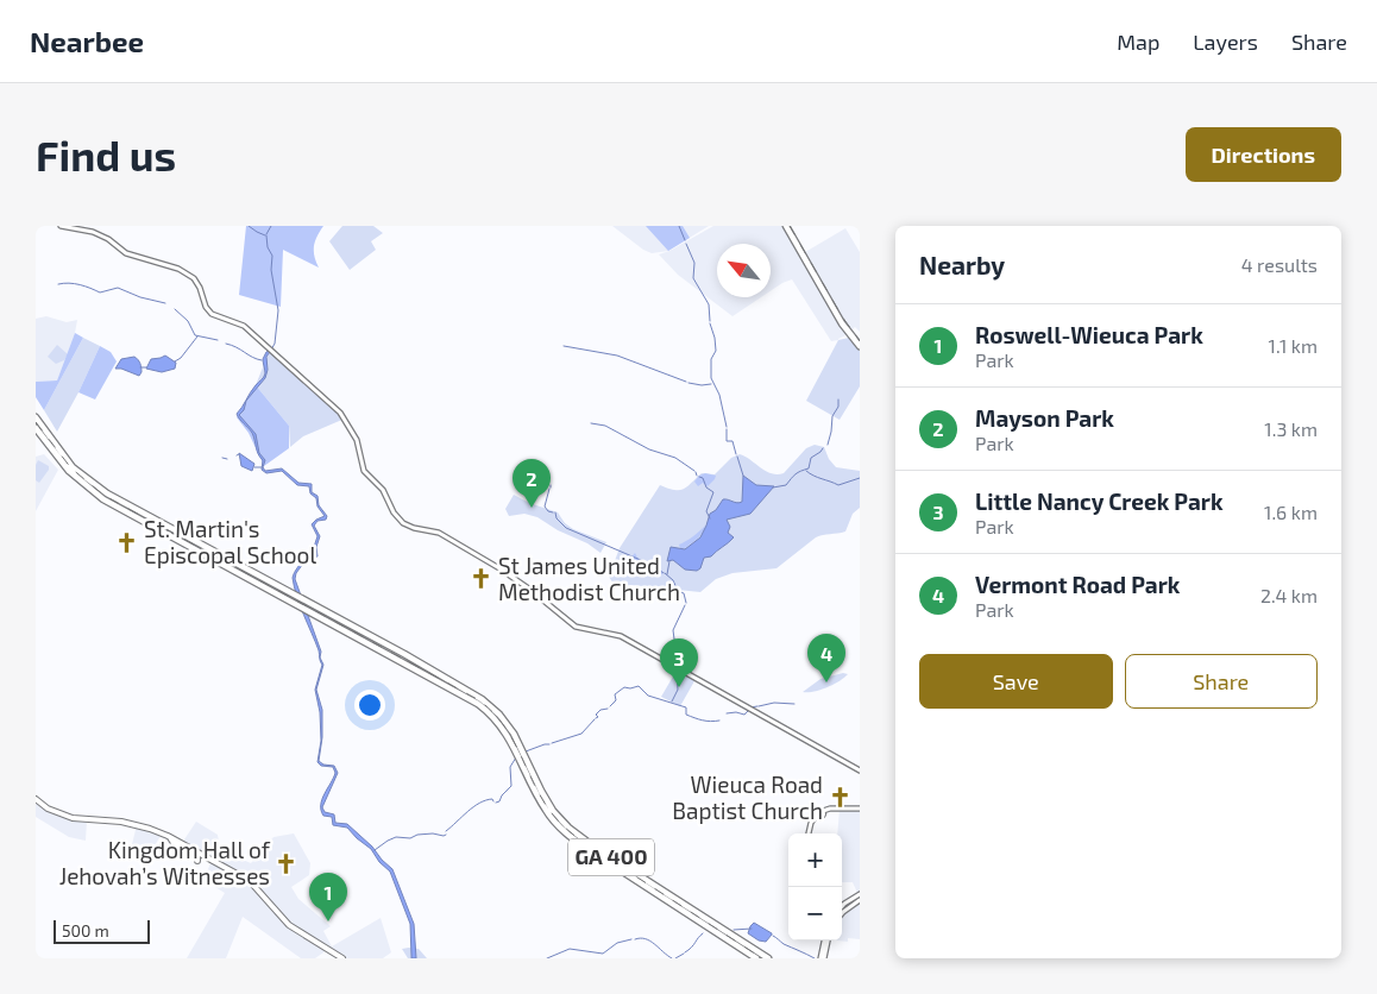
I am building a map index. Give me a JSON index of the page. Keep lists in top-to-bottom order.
{
  "streets": {
    "highway": ["GA 400"]
  },
  "places": {
    "church": [
      "St. Martin's Episcopal School",
      "St James United Methodist Church",
      "Wieuca Road Baptist Church",
      "Kingdom Hall of Jehovah’s Witnesses"
    ]
  },
  "scale_bar": "500 m",
  "north": "top left",
  "page": {
    "header": "Nearbee",
    "nav": ["Map", "Layers", "Share"],
    "buttons": [
      "Directions",
      ["Save", "Share"]
    ],
    "title": "Find us",
    "heading": ["Nearby", "4 results"],
    "list": [
      {
        "mark": "1",
        "name": "Roswell-Wieuca Park",
        "note": "Park",
        "value": "1.1 km"
      },
      {
        "mark": "2",
        "name": "Mayson Park",
        "note": "Park",
        "value": "1.3 km"
      },
      {
        "mark": "3",
        "name": "Little Nancy Creek Park",
        "note": "Park",
        "value": "1.6 km"
      },
      {
        "mark": "4",
        "name": "Vermont Road Park",
        "note": "Park",
        "value": "2.4 km"
      }
    ],
    "pins": [
      "2",
      "4",
      "3",
      "1"
    ],
    "map_buttons": ["+", "−"],
    "scale": "500 m"
  }
}
